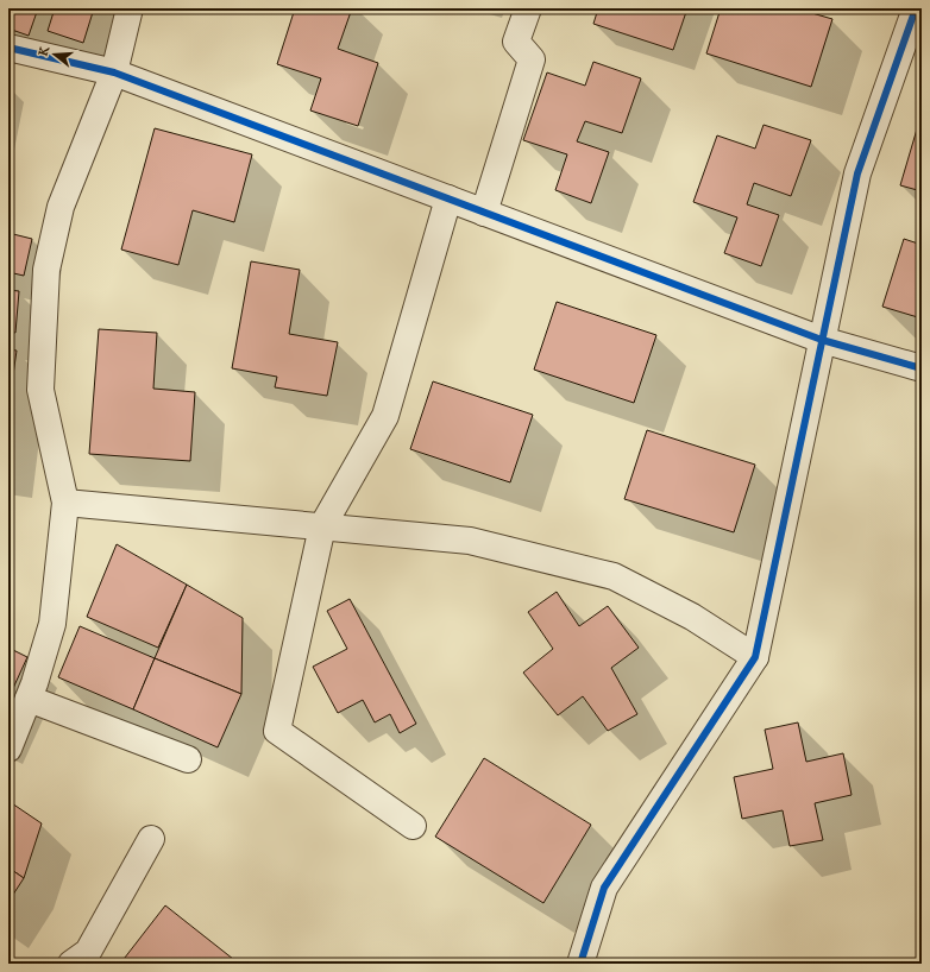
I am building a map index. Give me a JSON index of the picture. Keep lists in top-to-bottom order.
{
  "north": "left"
}
